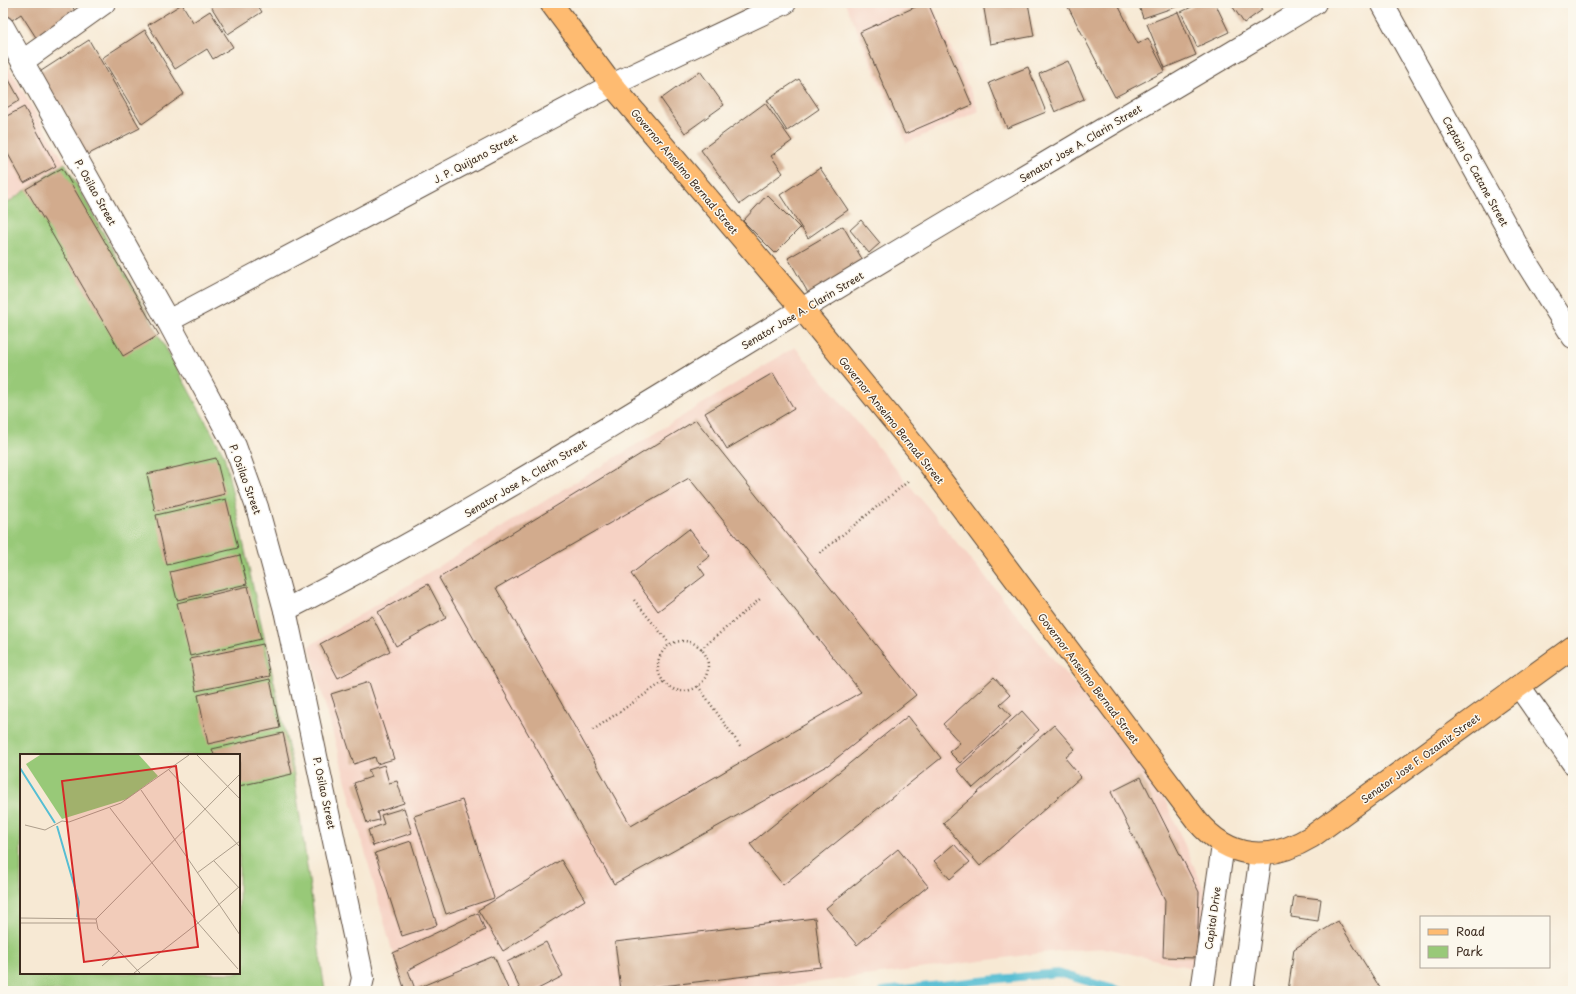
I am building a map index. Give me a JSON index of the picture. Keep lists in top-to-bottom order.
{
  "streets": {
    "main road": ["Governor Anselmo Bernad Street", "Senator Jose F. Ozamiz Street"],
    "street": [
      "Senator Jose A. Clarin Street",
      "J. P. Quijano Street",
      "Captain G. Catane Street",
      "P. Osilao Street",
      "Capitol Drive"
    ]
  },
  "crossings": [
    ["Senator Jose A. Clarin Street", "Governor Anselmo Bernad Street"],
    ["Senator Jose A. Clarin Street", "P. Osilao Street"],
    ["J. P. Quijano Street", "Governor Anselmo Bernad Street"],
    ["J. P. Quijano Street", "P. Osilao Street"],
    ["Governor Anselmo Bernad Street", "Senator Jose F. Ozamiz Street"],
    ["Governor Anselmo Bernad Street", "Capitol Drive"]
  ],
  "legend": ["Road", "Park"]
}
